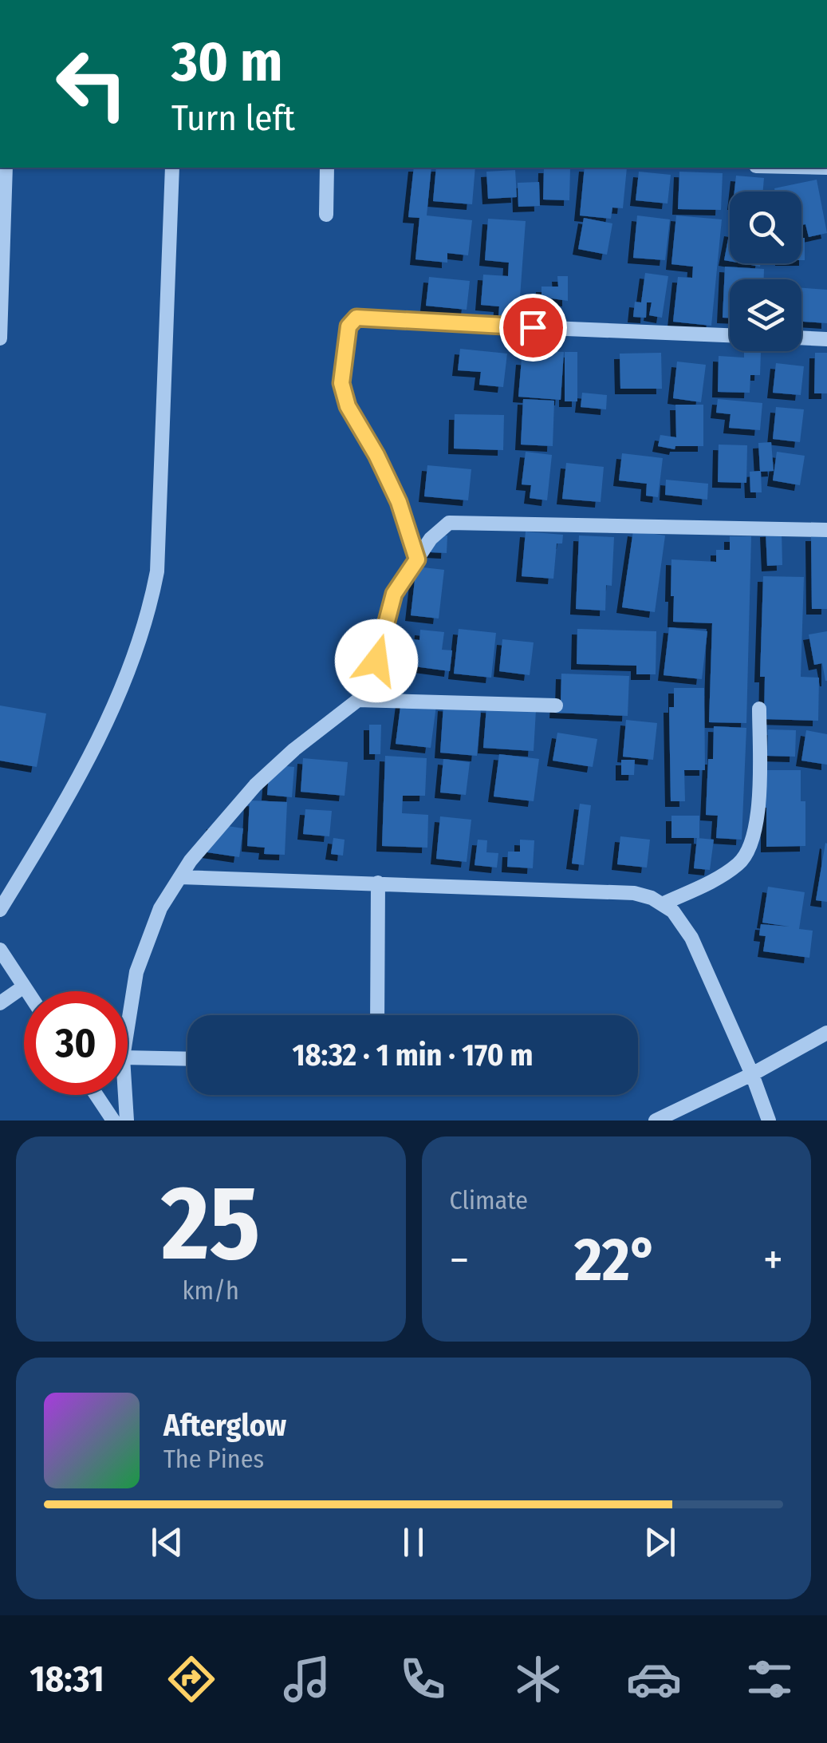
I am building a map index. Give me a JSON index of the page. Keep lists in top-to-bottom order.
{
  "page": {
    "turn": ["30 m", "Turn left"],
    "limit": "30",
    "trip": "18:32 · 1 min · 170 m",
    "tile": [
      ["25", "km/h"],
      "Climate"
    ],
    "heat": ["−", "22°", "+"],
    "song": ["Afterglow", "The Pines"],
    "tabs": "18:31"
  }
}
